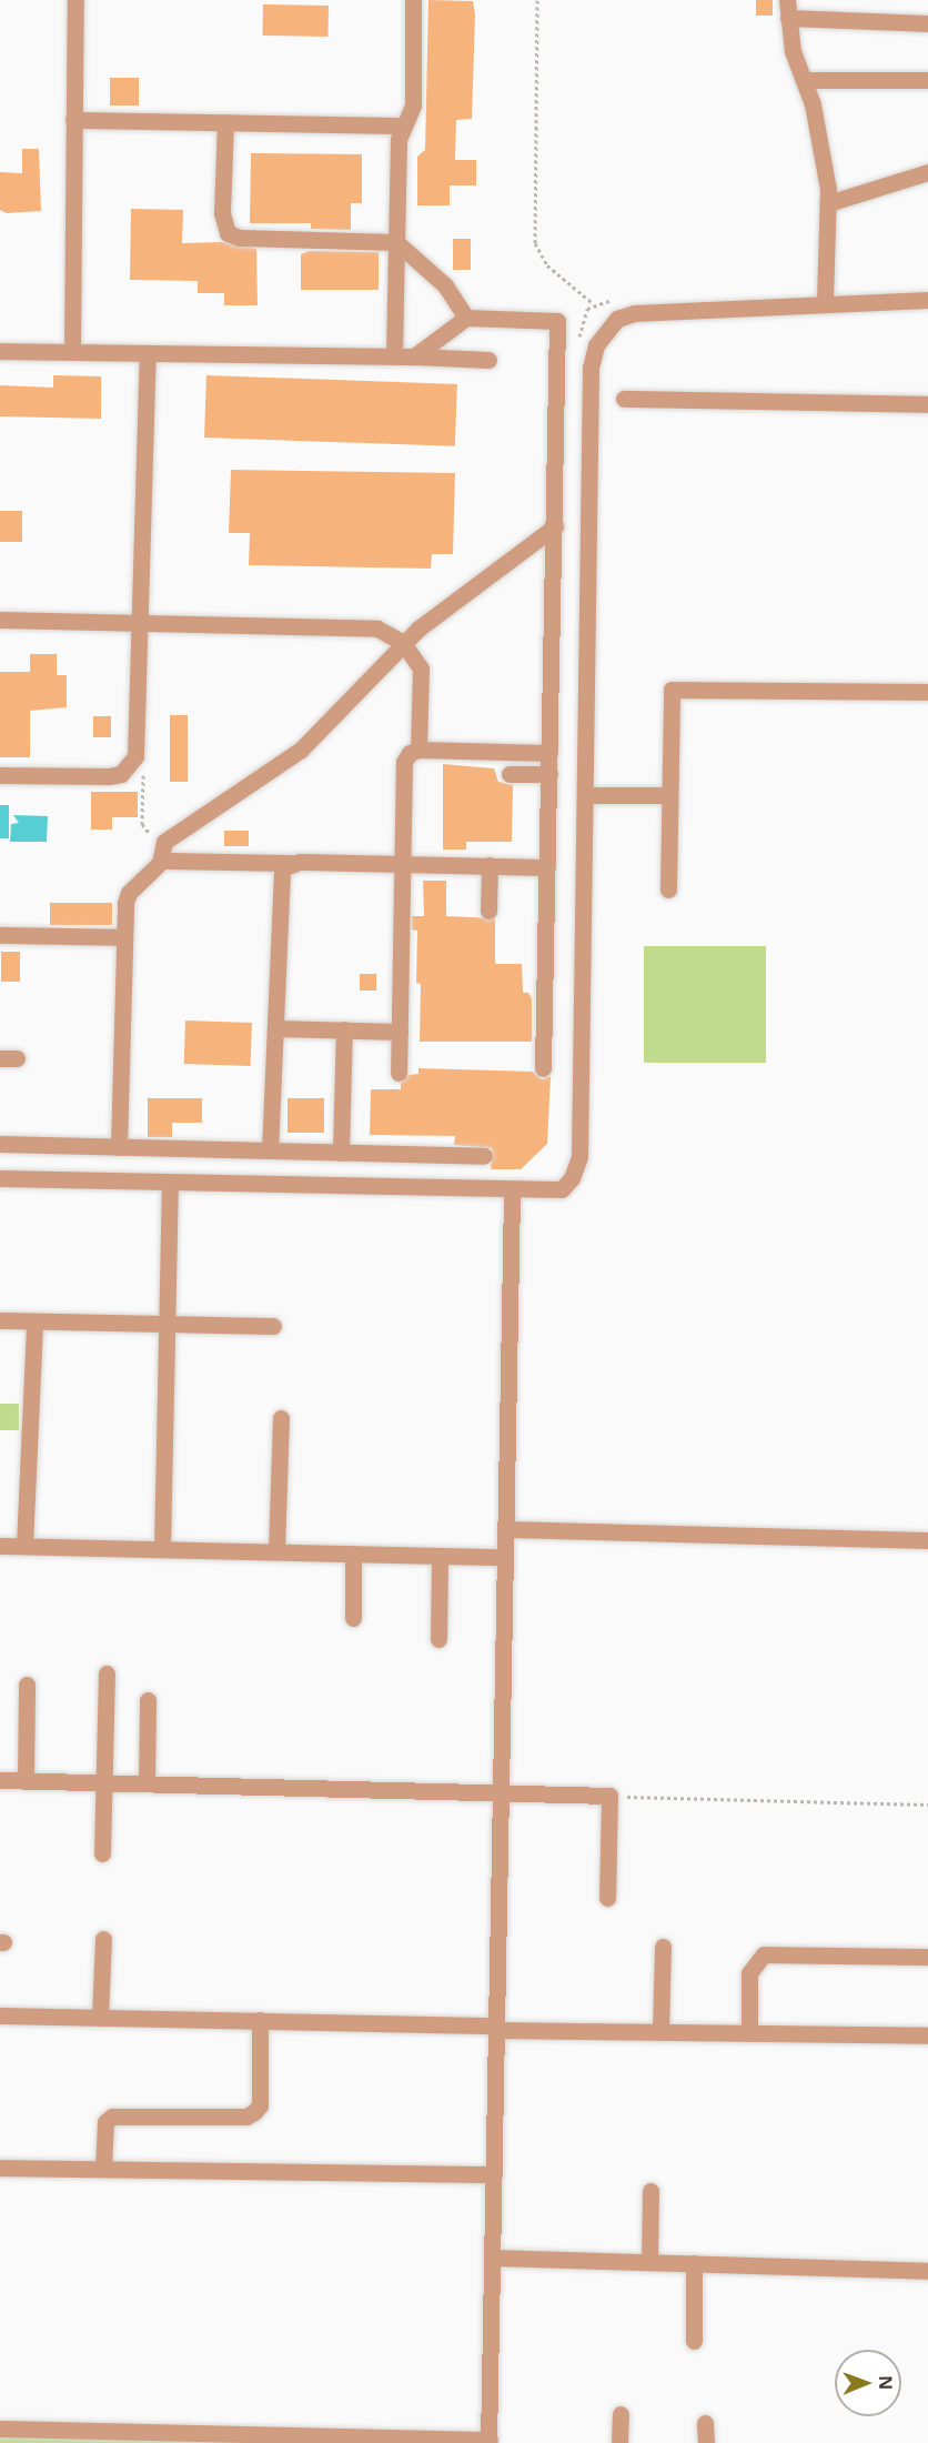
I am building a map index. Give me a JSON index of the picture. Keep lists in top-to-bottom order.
{
  "north": "right"
}
